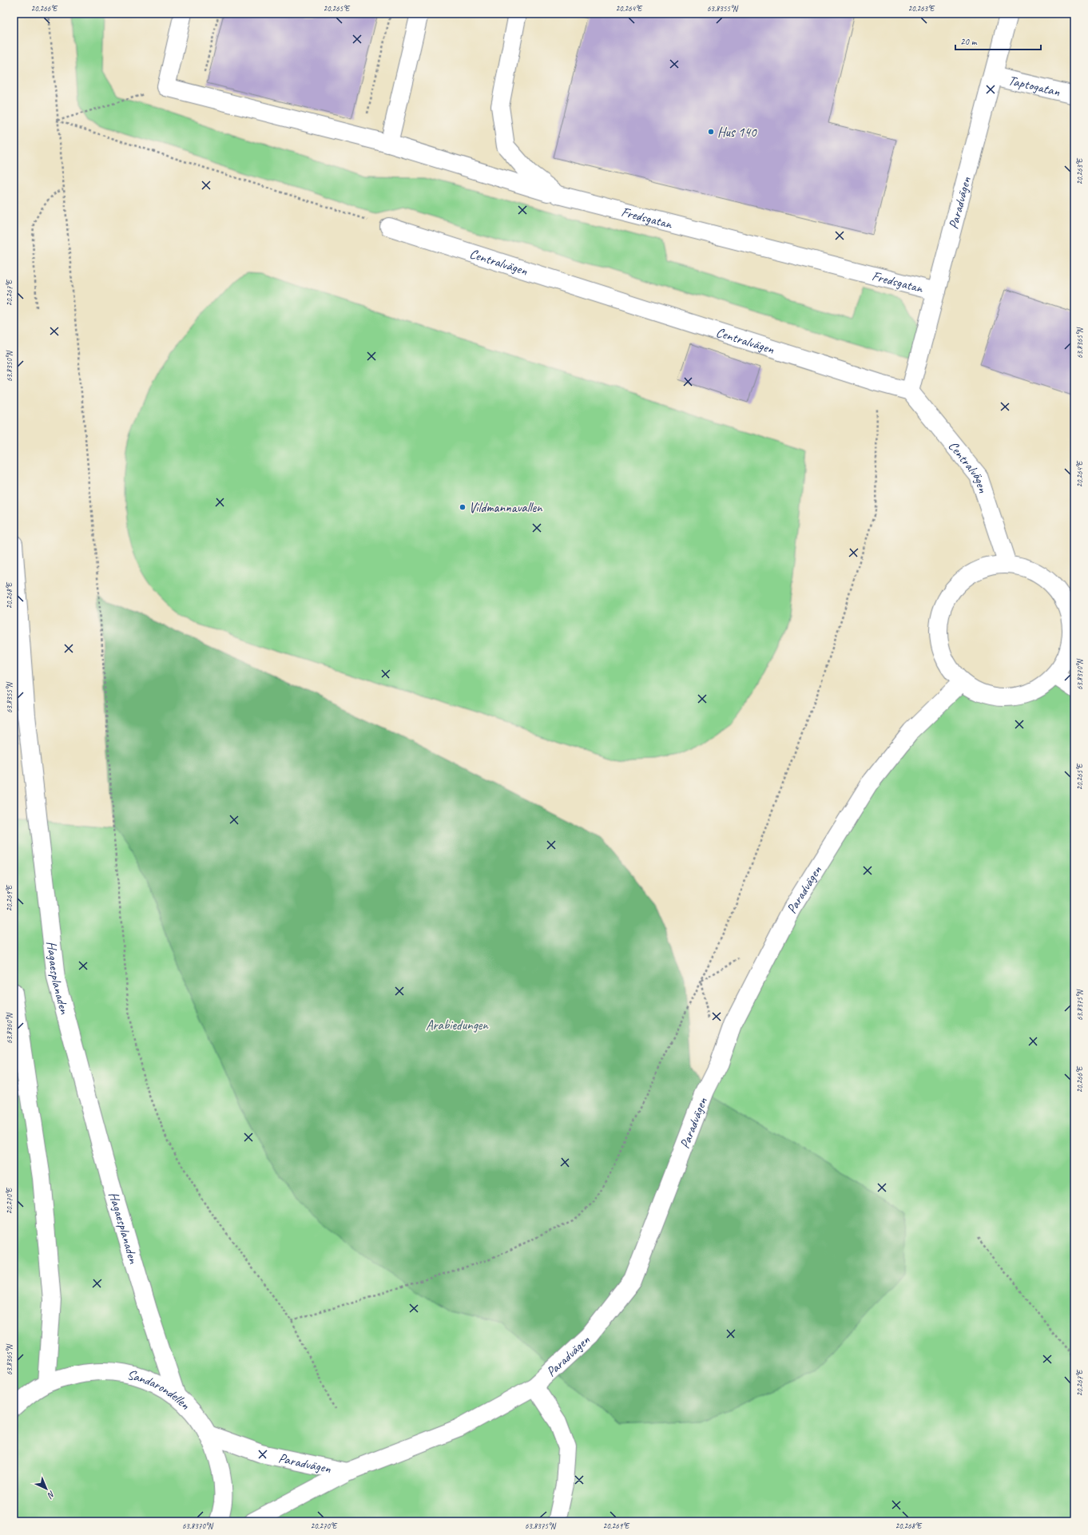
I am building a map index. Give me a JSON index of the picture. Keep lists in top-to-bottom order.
{
  "streets": {
    "street": [
      "Taptogatan",
      "Paradvägen",
      "Fredsgatan",
      "Centralvägen",
      "Hagaesplanaden",
      "Sandarondellen"
    ]
  },
  "crossings": [
    ["Taptogatan", "Paradvägen"],
    ["Paradvägen", "Fredsgatan"],
    ["Paradvägen", "Centralvägen"],
    ["Paradvägen", "Sandarondellen"],
    ["Hagaesplanaden", "Sandarondellen"]
  ],
  "parks": ["Arabiedungen"],
  "places": ["Hus 140", "Vildmannavallen"],
  "scale_bar": "20 m",
  "north": "bottom right",
  "coordinates": [
    "20.266°E",
    "20.265°E",
    "20.264°E",
    "63.8355°N",
    "20.263°E",
    "20.267°E",
    "63.8365°N",
    "63.8350°N",
    "20.268°E",
    "63.8370°N",
    "20.269°E",
    "63.8375°N",
    "63.8360°N",
    "20.270°E"
  ]
}
